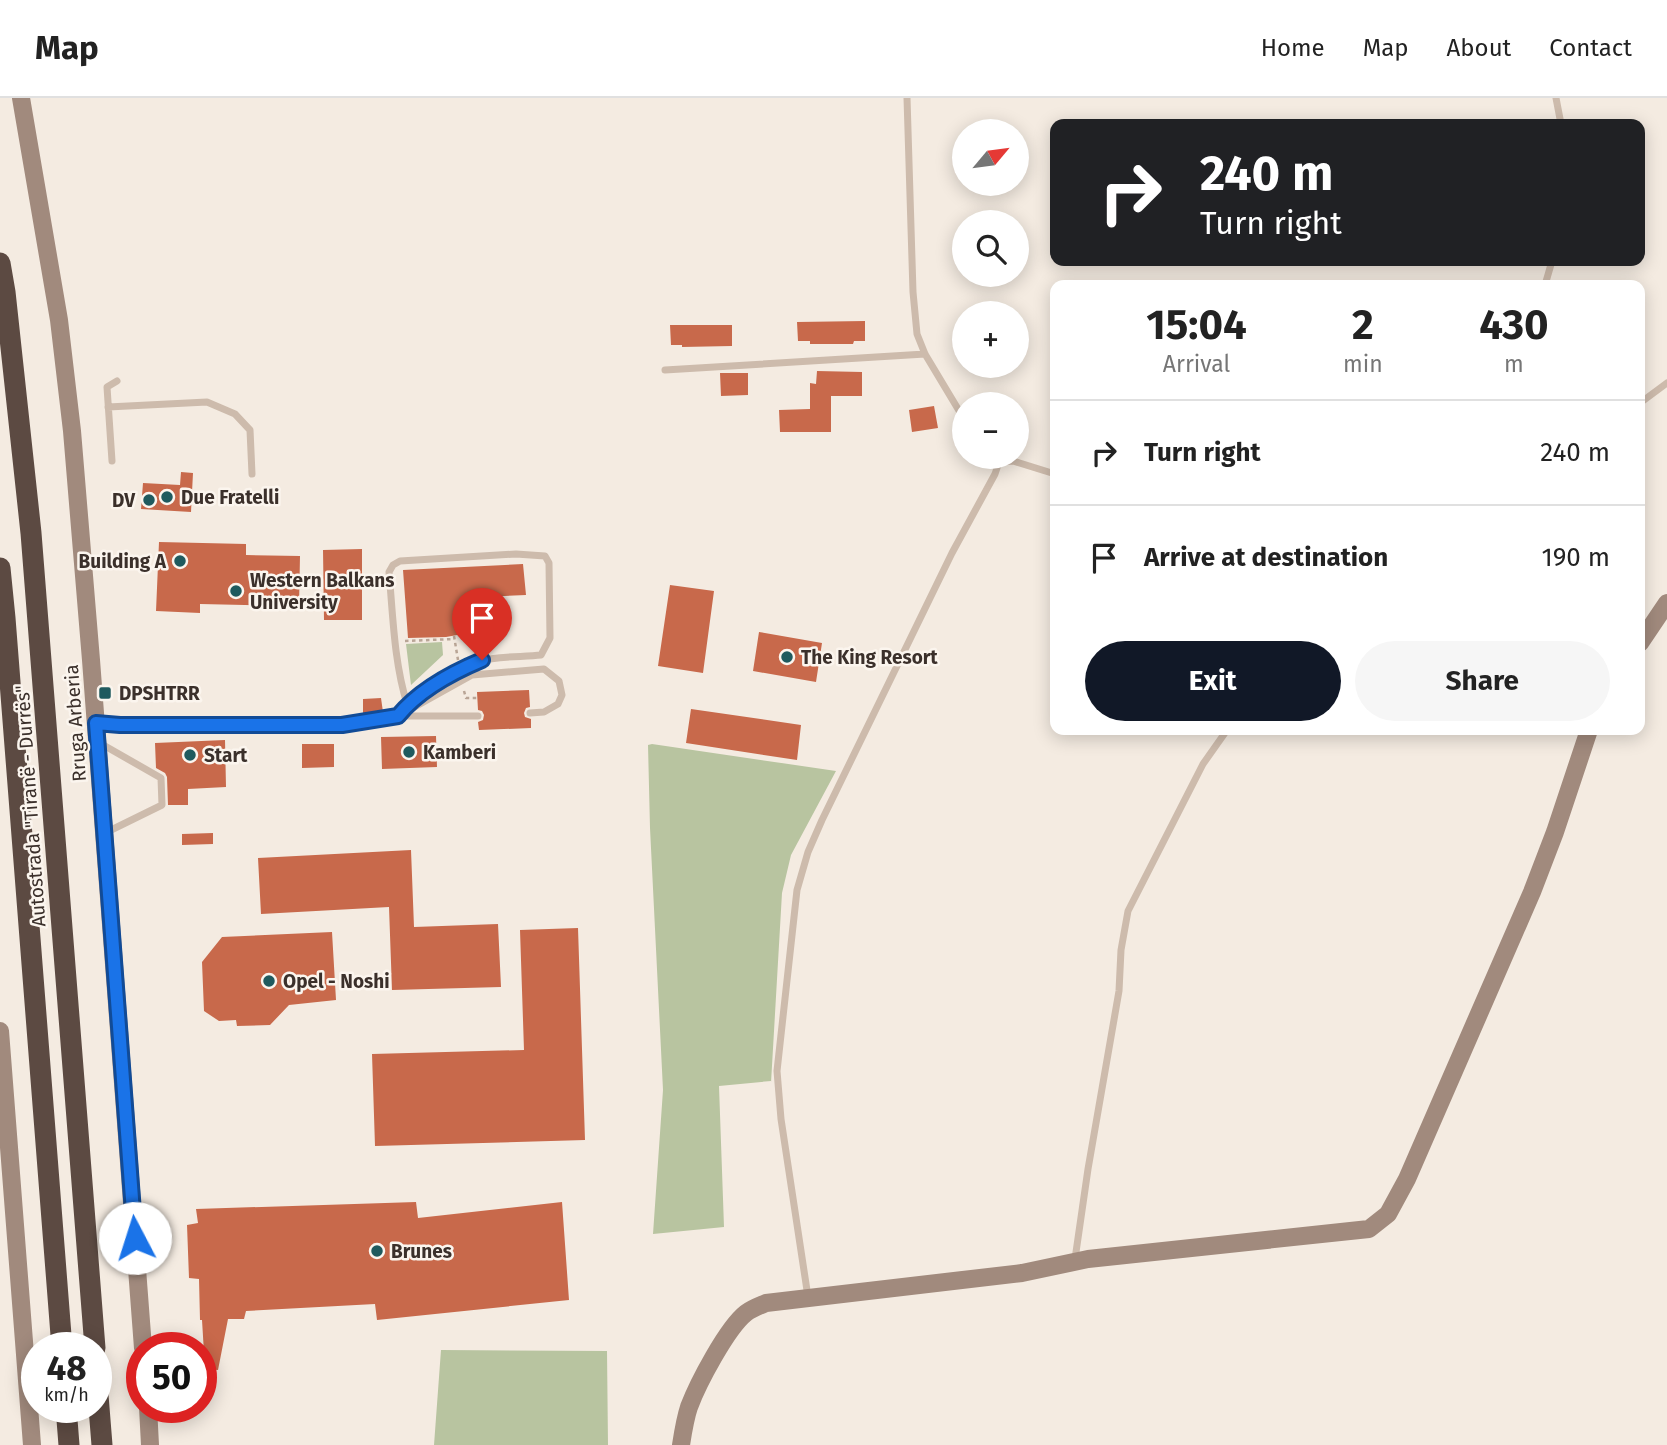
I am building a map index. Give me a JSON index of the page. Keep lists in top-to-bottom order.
{
  "streets": {
    "highway": ["Autostrada \"Tiranë - Durrës\""],
    "main road": ["Rruga Arberia"]
  },
  "places": {
    "other": [
      "Due Fratelli",
      "DV",
      "Building A",
      "Western Balkans University",
      "The King Resort",
      "Kamberi",
      "Start",
      "Opel - Noshi",
      "Brunes"
    ],
    "transit": ["DPSHTRR"]
  },
  "north": "top right",
  "page": {
    "header": "Map",
    "nav": [
      "Home",
      "Map",
      "About",
      "Contact"
    ],
    "map_buttons": ["+", "−"],
    "turn": ["240 m", "Turn right"],
    "eta": [
      "15:04",
      "Arrival",
      "2",
      "min",
      "430",
      "m"
    ],
    "list": [
      {
        "name": "Turn right",
        "value": "240 m"
      },
      {
        "name": "Arrive at destination",
        "value": "190 m"
      }
    ],
    "buttons": ["Exit", "Share"],
    "speed": "48 km/h",
    "limit": "50"
  }
}
